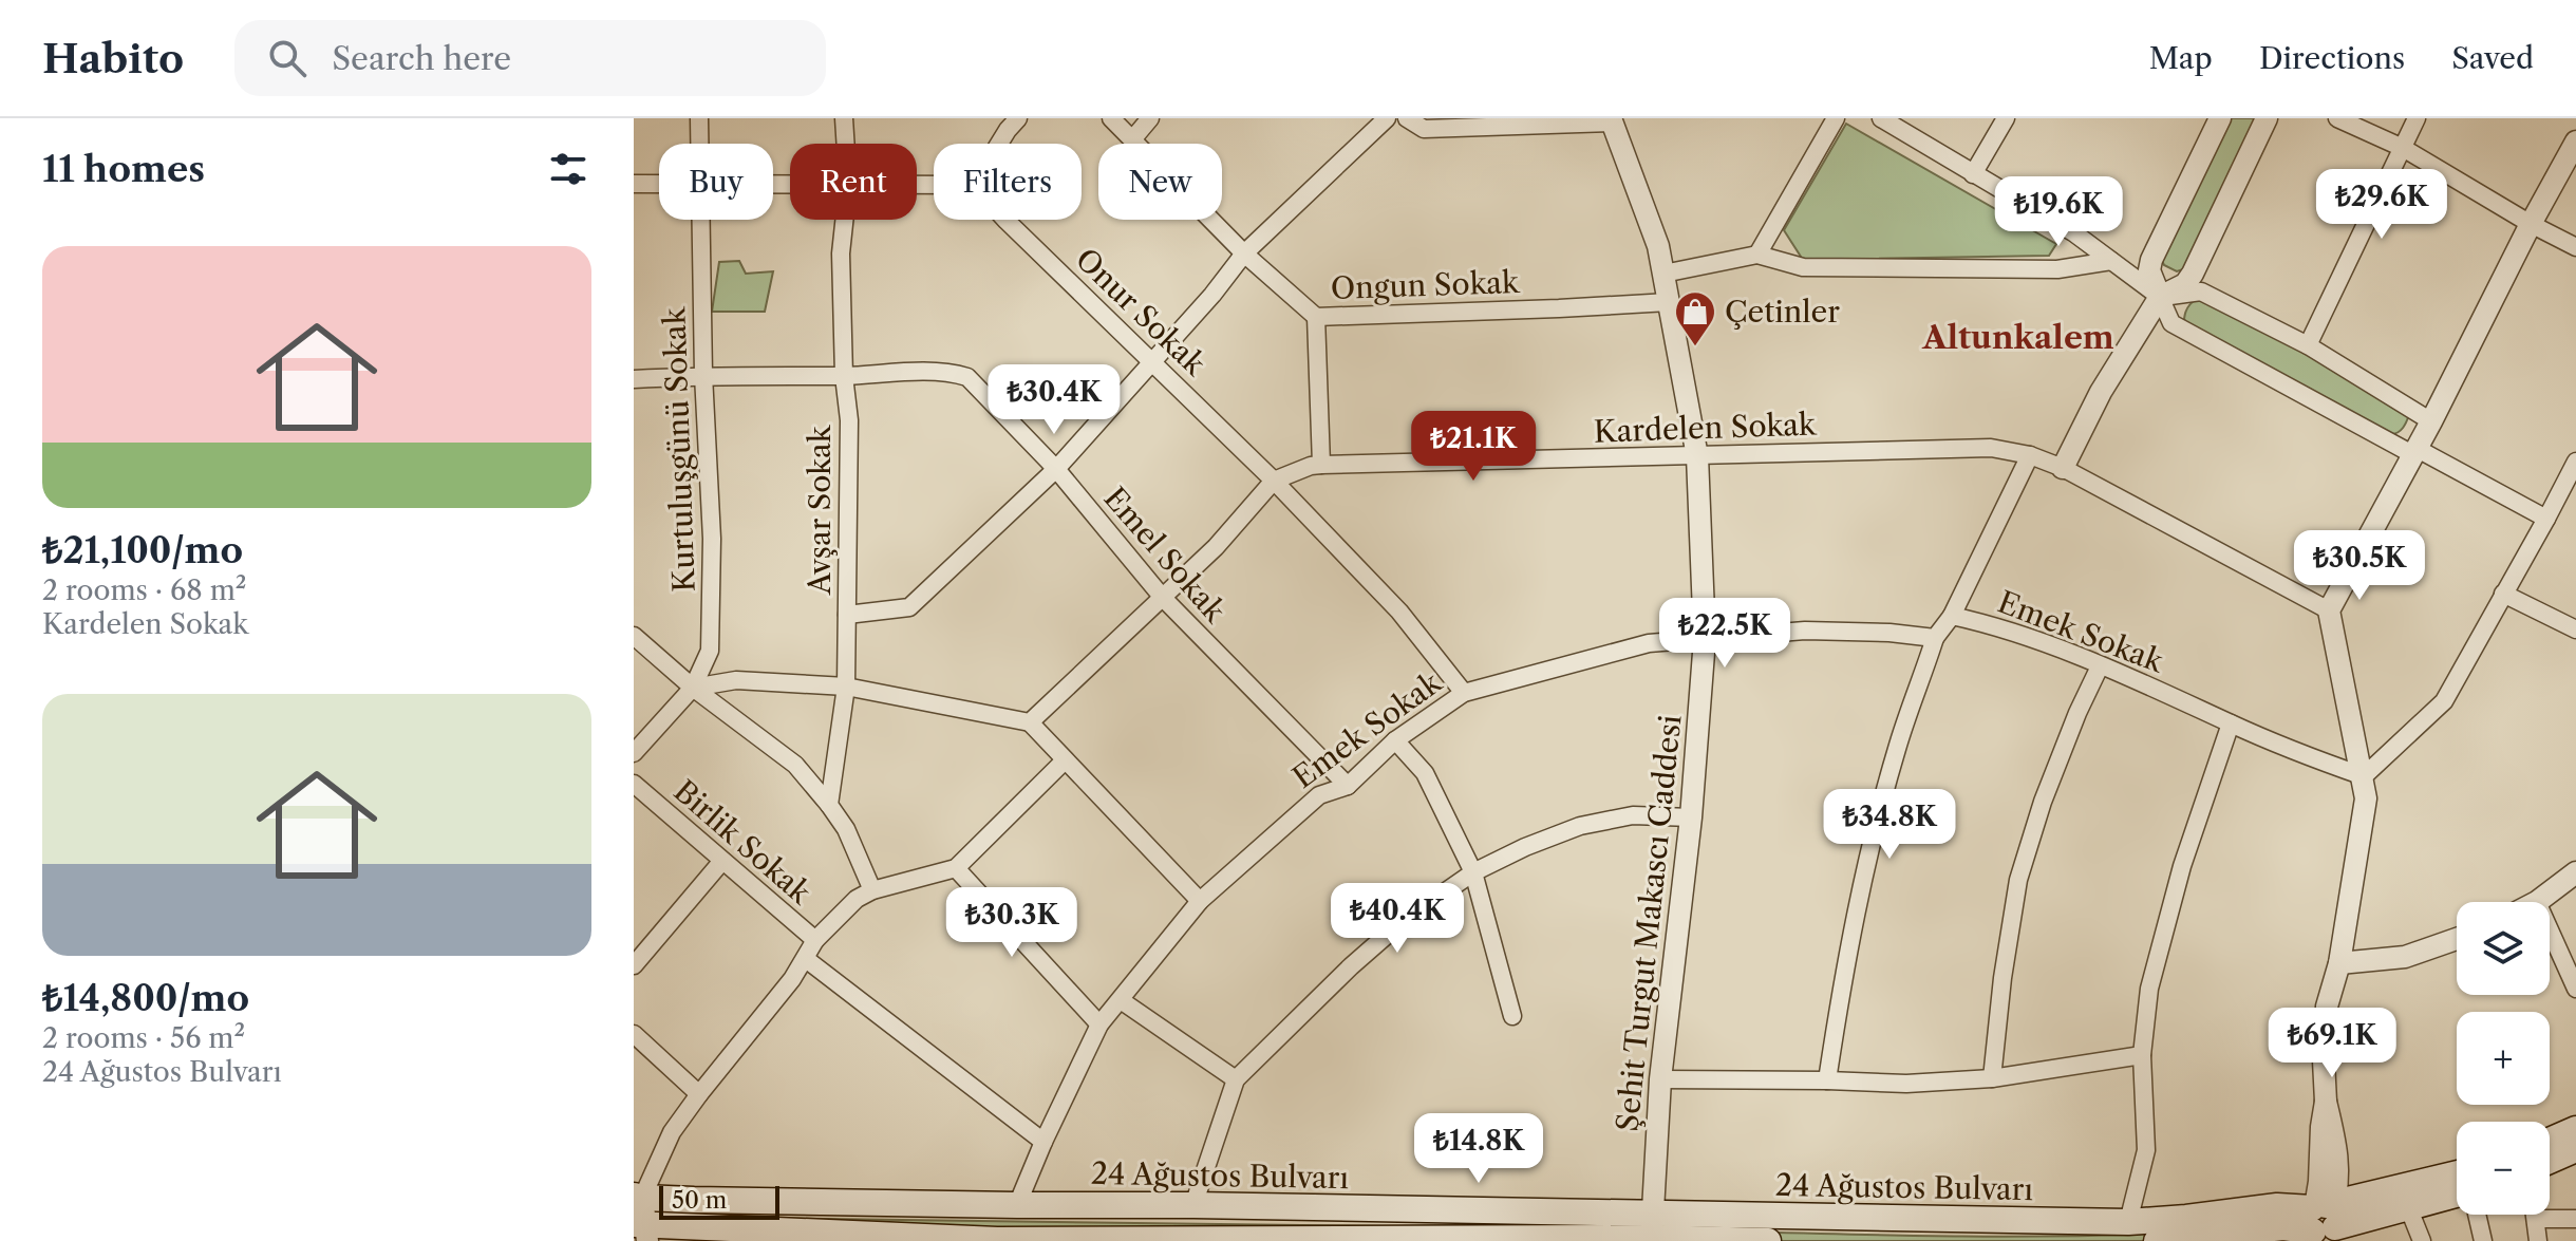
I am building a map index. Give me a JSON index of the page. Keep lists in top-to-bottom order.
{
  "streets": {
    "main road": ["24 Ağustos Bulvarı"],
    "street": [
      "Ongun Sokak",
      "Onur Sokak",
      "Kardelen Sokak",
      "Kurtuluşgünü Sokak",
      "Avşar Sokak",
      "Emel Sokak",
      "Emek Sokak",
      "Birlik Sokak",
      "Şehit Turgut Makascı Caddesi"
    ]
  },
  "crossings": [
    ["Ongun Sokak", "Şehit Turgut Makascı Caddesi"],
    ["Onur Sokak", "Kardelen Sokak"],
    ["Onur Sokak", "Emek Sokak"],
    ["Kardelen Sokak", "Emel Sokak"],
    ["Kardelen Sokak", "Şehit Turgut Makascı Caddesi"],
    ["Kurtuluşgünü Sokak", "Emel Sokak"],
    ["Avşar Sokak", "Emel Sokak"],
    ["Emel Sokak", "Emek Sokak"],
    ["Emek Sokak", "Şehit Turgut Makascı Caddesi"],
    ["Emek Sokak", "24 Ağustos Bulvarı"],
    ["Şehit Turgut Makascı Caddesi", "24 Ağustos Bulvarı"]
  ],
  "districts": ["Altunkalem"],
  "places": {
    "shop": ["Çetinler"]
  },
  "scale_bar": "50 m",
  "page": {
    "header": "Habito",
    "search": "Search here",
    "nav": ["Map", "Directions", "Saved"],
    "heading": "11 homes",
    "chip": [
      "Buy",
      "Rent",
      "Filters",
      "New"
    ],
    "price": [
      "₺29.6K",
      "₺19.6K",
      "₺30.4K",
      "₺21.1K",
      "₺30.5K",
      "₺22.5K",
      "₺34.8K",
      "₺40.4K",
      "₺30.3K",
      "₺69.1K",
      "₺14.8K"
    ],
    "list": [
      {
        "name": "₺21,100/mo",
        "note": "2 rooms · 68 m² · Kardelen Sokak"
      },
      {
        "name": "₺14,800/mo",
        "note": "2 rooms · 56 m² · 24 Ağustos Bulvarı"
      }
    ],
    "map_buttons": ["+", "−"],
    "scale": "50 m"
  }
}
